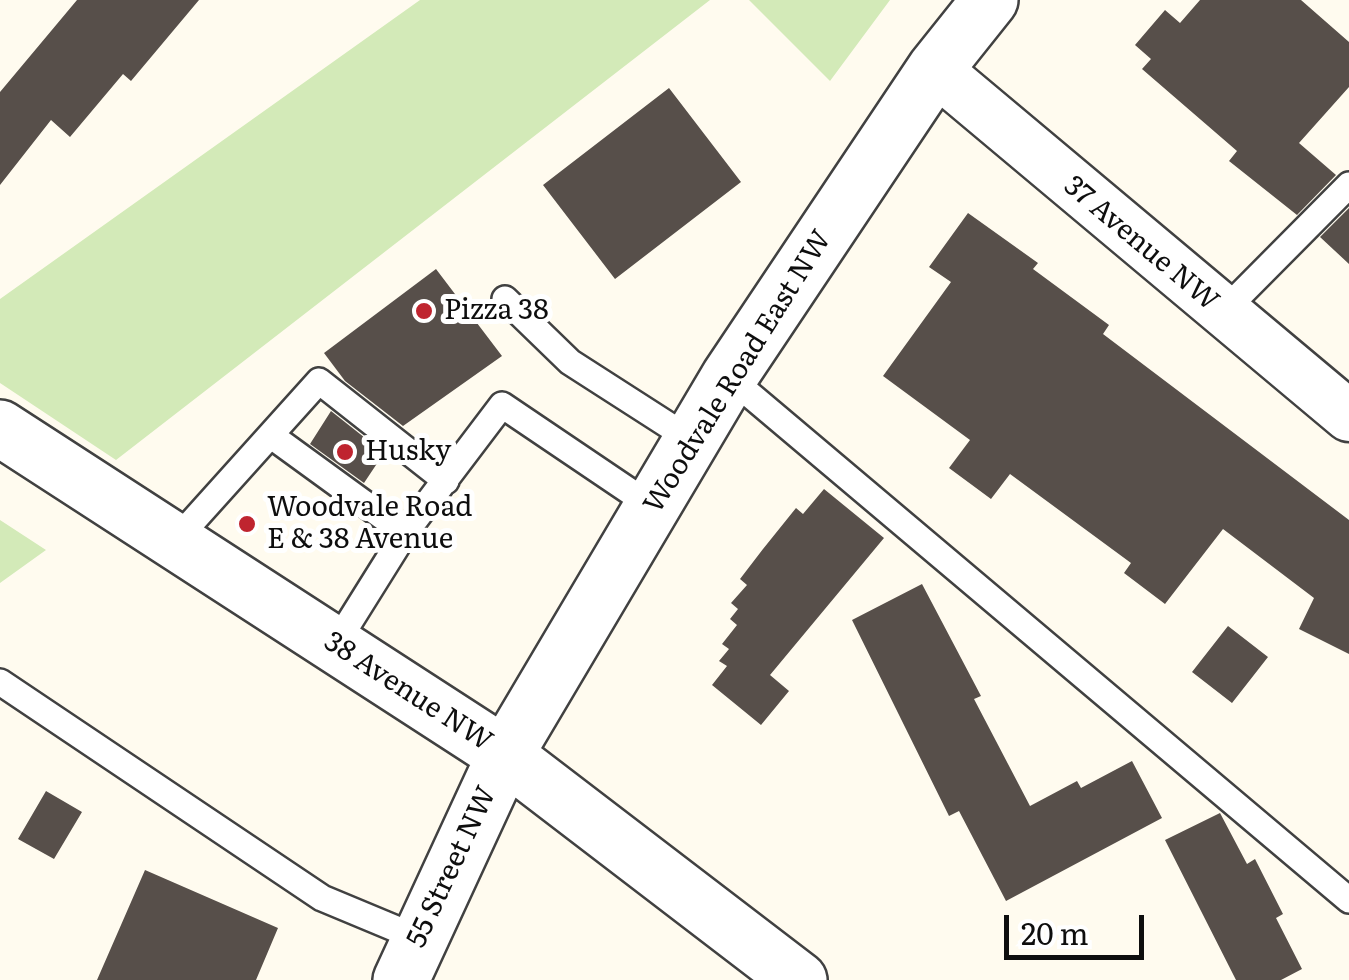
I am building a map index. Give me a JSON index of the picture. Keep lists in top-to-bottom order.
{
  "streets": {
    "street": [
      "37 Avenue NW",
      "Woodvale Road East NW",
      "38 Avenue NW",
      "55 Street NW"
    ]
  },
  "crossings": [
    ["37 Avenue NW", "Woodvale Road East NW"],
    ["Woodvale Road East NW", "38 Avenue NW"],
    ["Woodvale Road East NW", "55 Street NW"],
    ["38 Avenue NW", "55 Street NW"]
  ],
  "places": ["Pizza 38", "Husky", "Woodvale Road E & 38 Avenue"],
  "scale_bar": "20 m"
}
